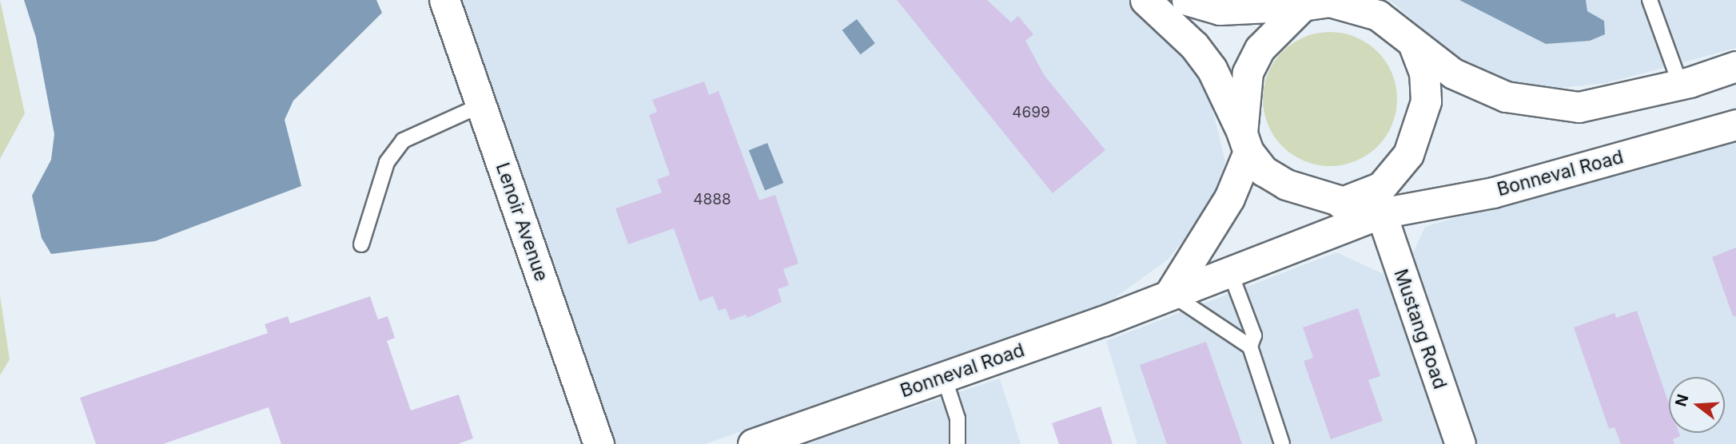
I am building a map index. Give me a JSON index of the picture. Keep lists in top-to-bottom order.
{
  "streets": {
    "street": ["Bonneval Road", "Lenoir Avenue", "Mustang Road"]
  },
  "crossings": [
    ["Bonneval Road", "Mustang Road"]
  ],
  "house_numbers": ["4699", "4888"],
  "north": "left"
}
